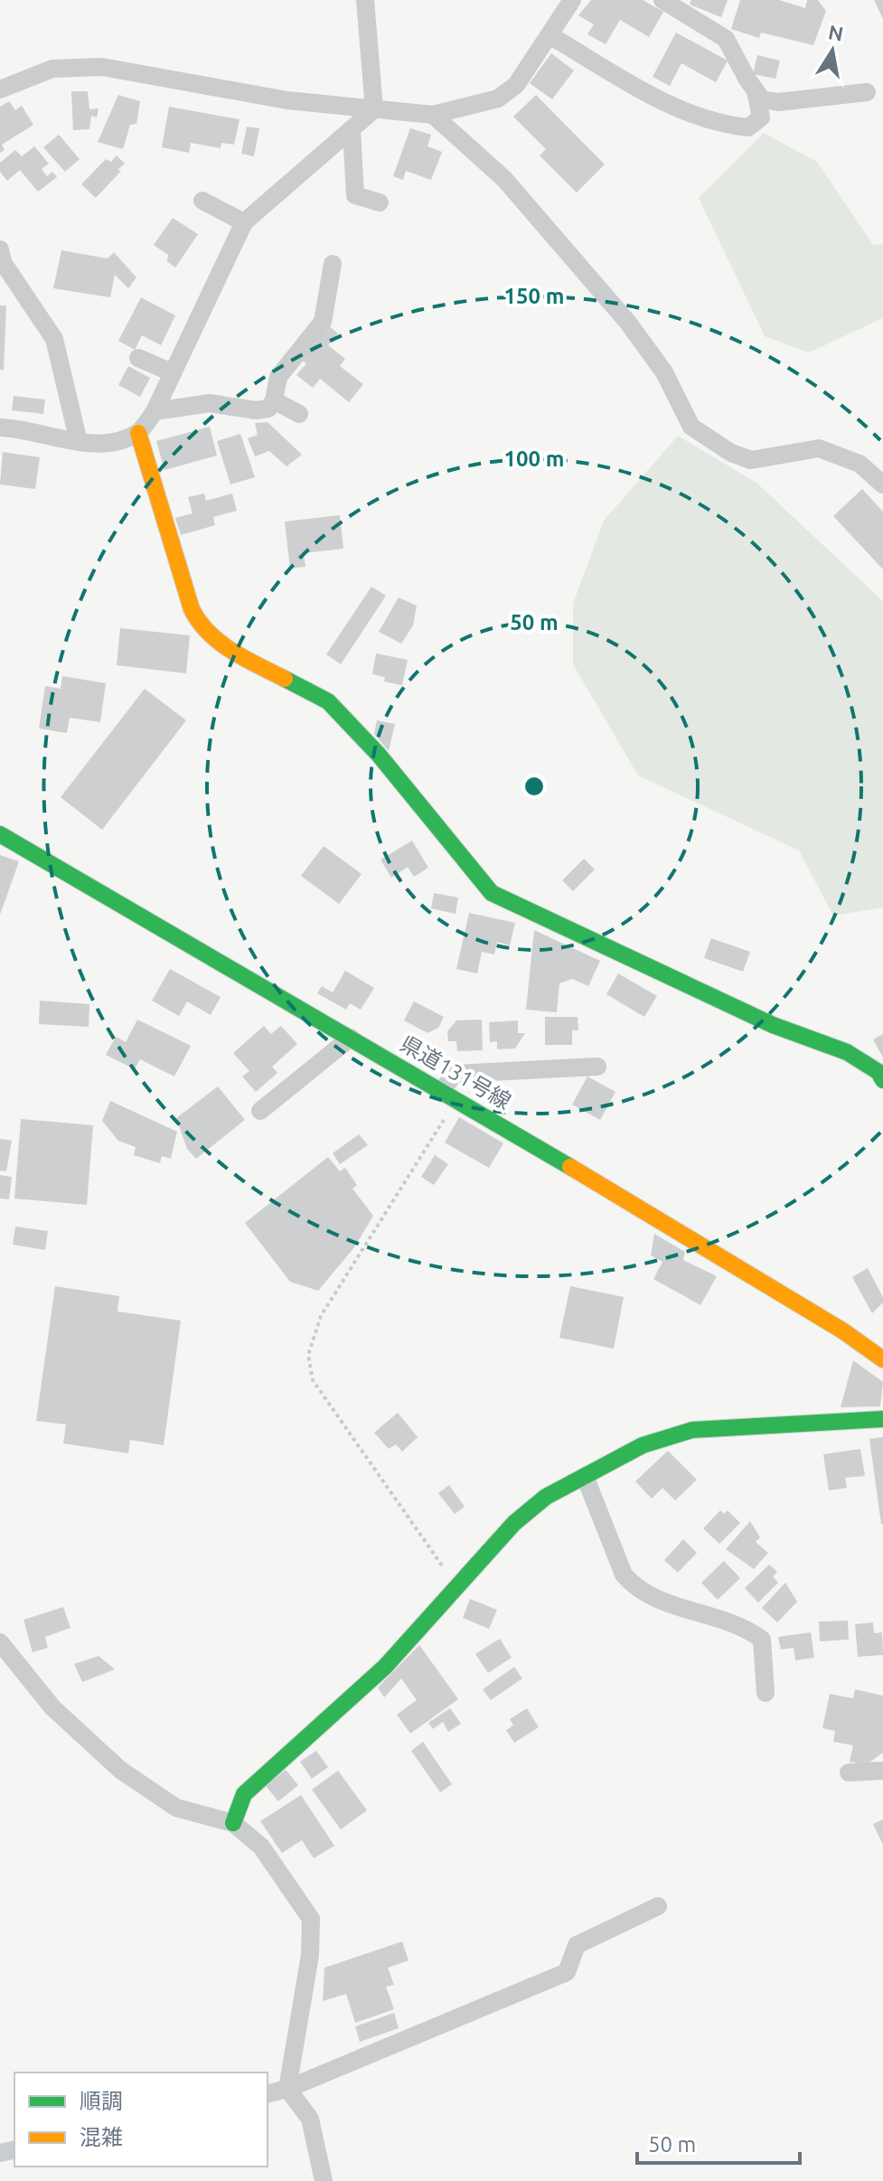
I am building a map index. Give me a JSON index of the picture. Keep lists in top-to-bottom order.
{
  "streets": {
    "street": ["県道131号線"]
  },
  "legend": ["順調", "混雑"],
  "scale_bar": "50 m",
  "north": "top",
  "rings": ["150 m", "100 m", "50 m"]
}
